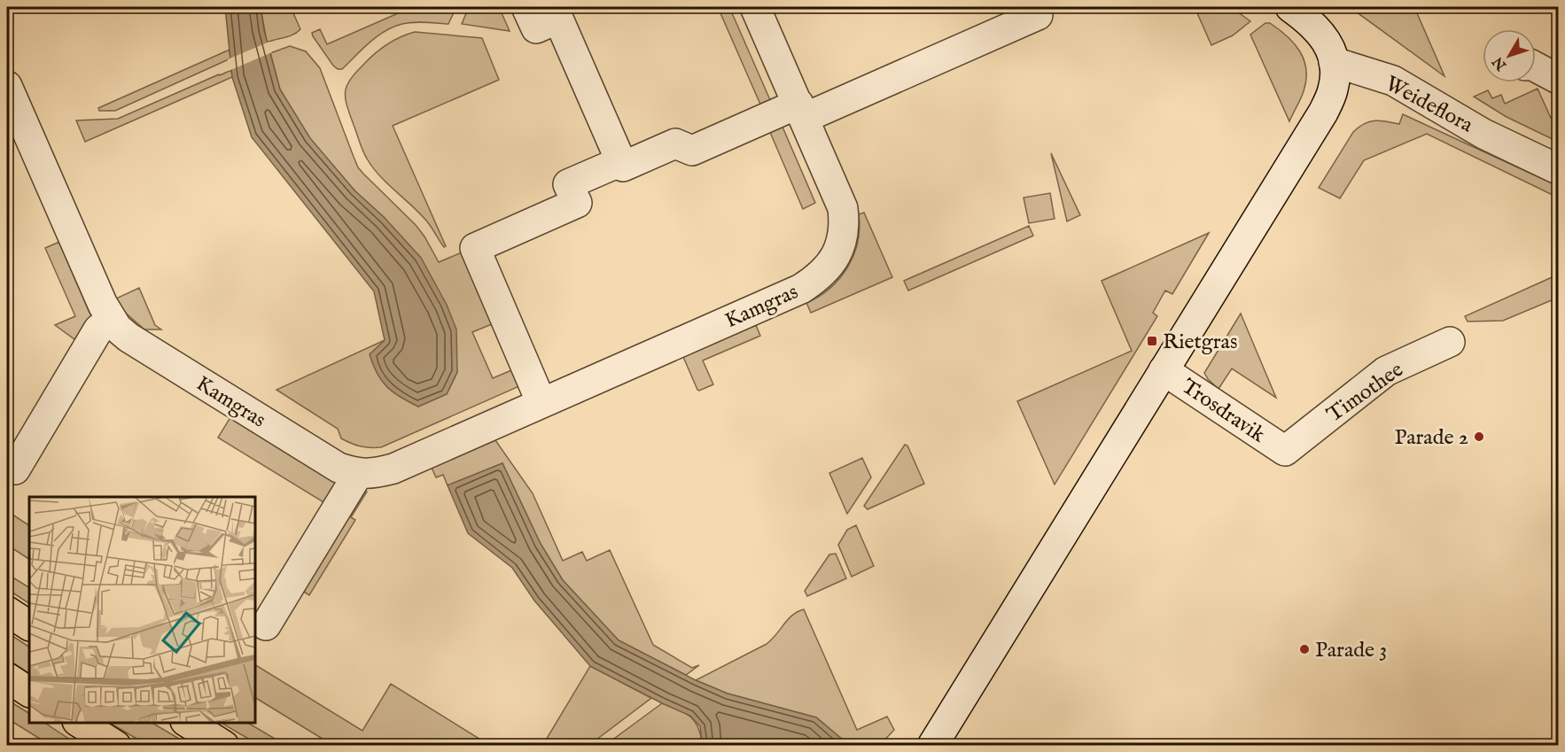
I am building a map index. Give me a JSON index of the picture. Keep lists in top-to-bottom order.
{
  "streets": {
    "street": [
      "Weideflora",
      "Kamgras",
      "Timothee",
      "Trosdravik"
    ]
  },
  "crossings": [
    ["Timothee", "Trosdravik"]
  ],
  "places": {
    "transit": ["Rietgras"],
    "other": ["Parade 2", "Parade 3"]
  },
  "north": "bottom left"
}
